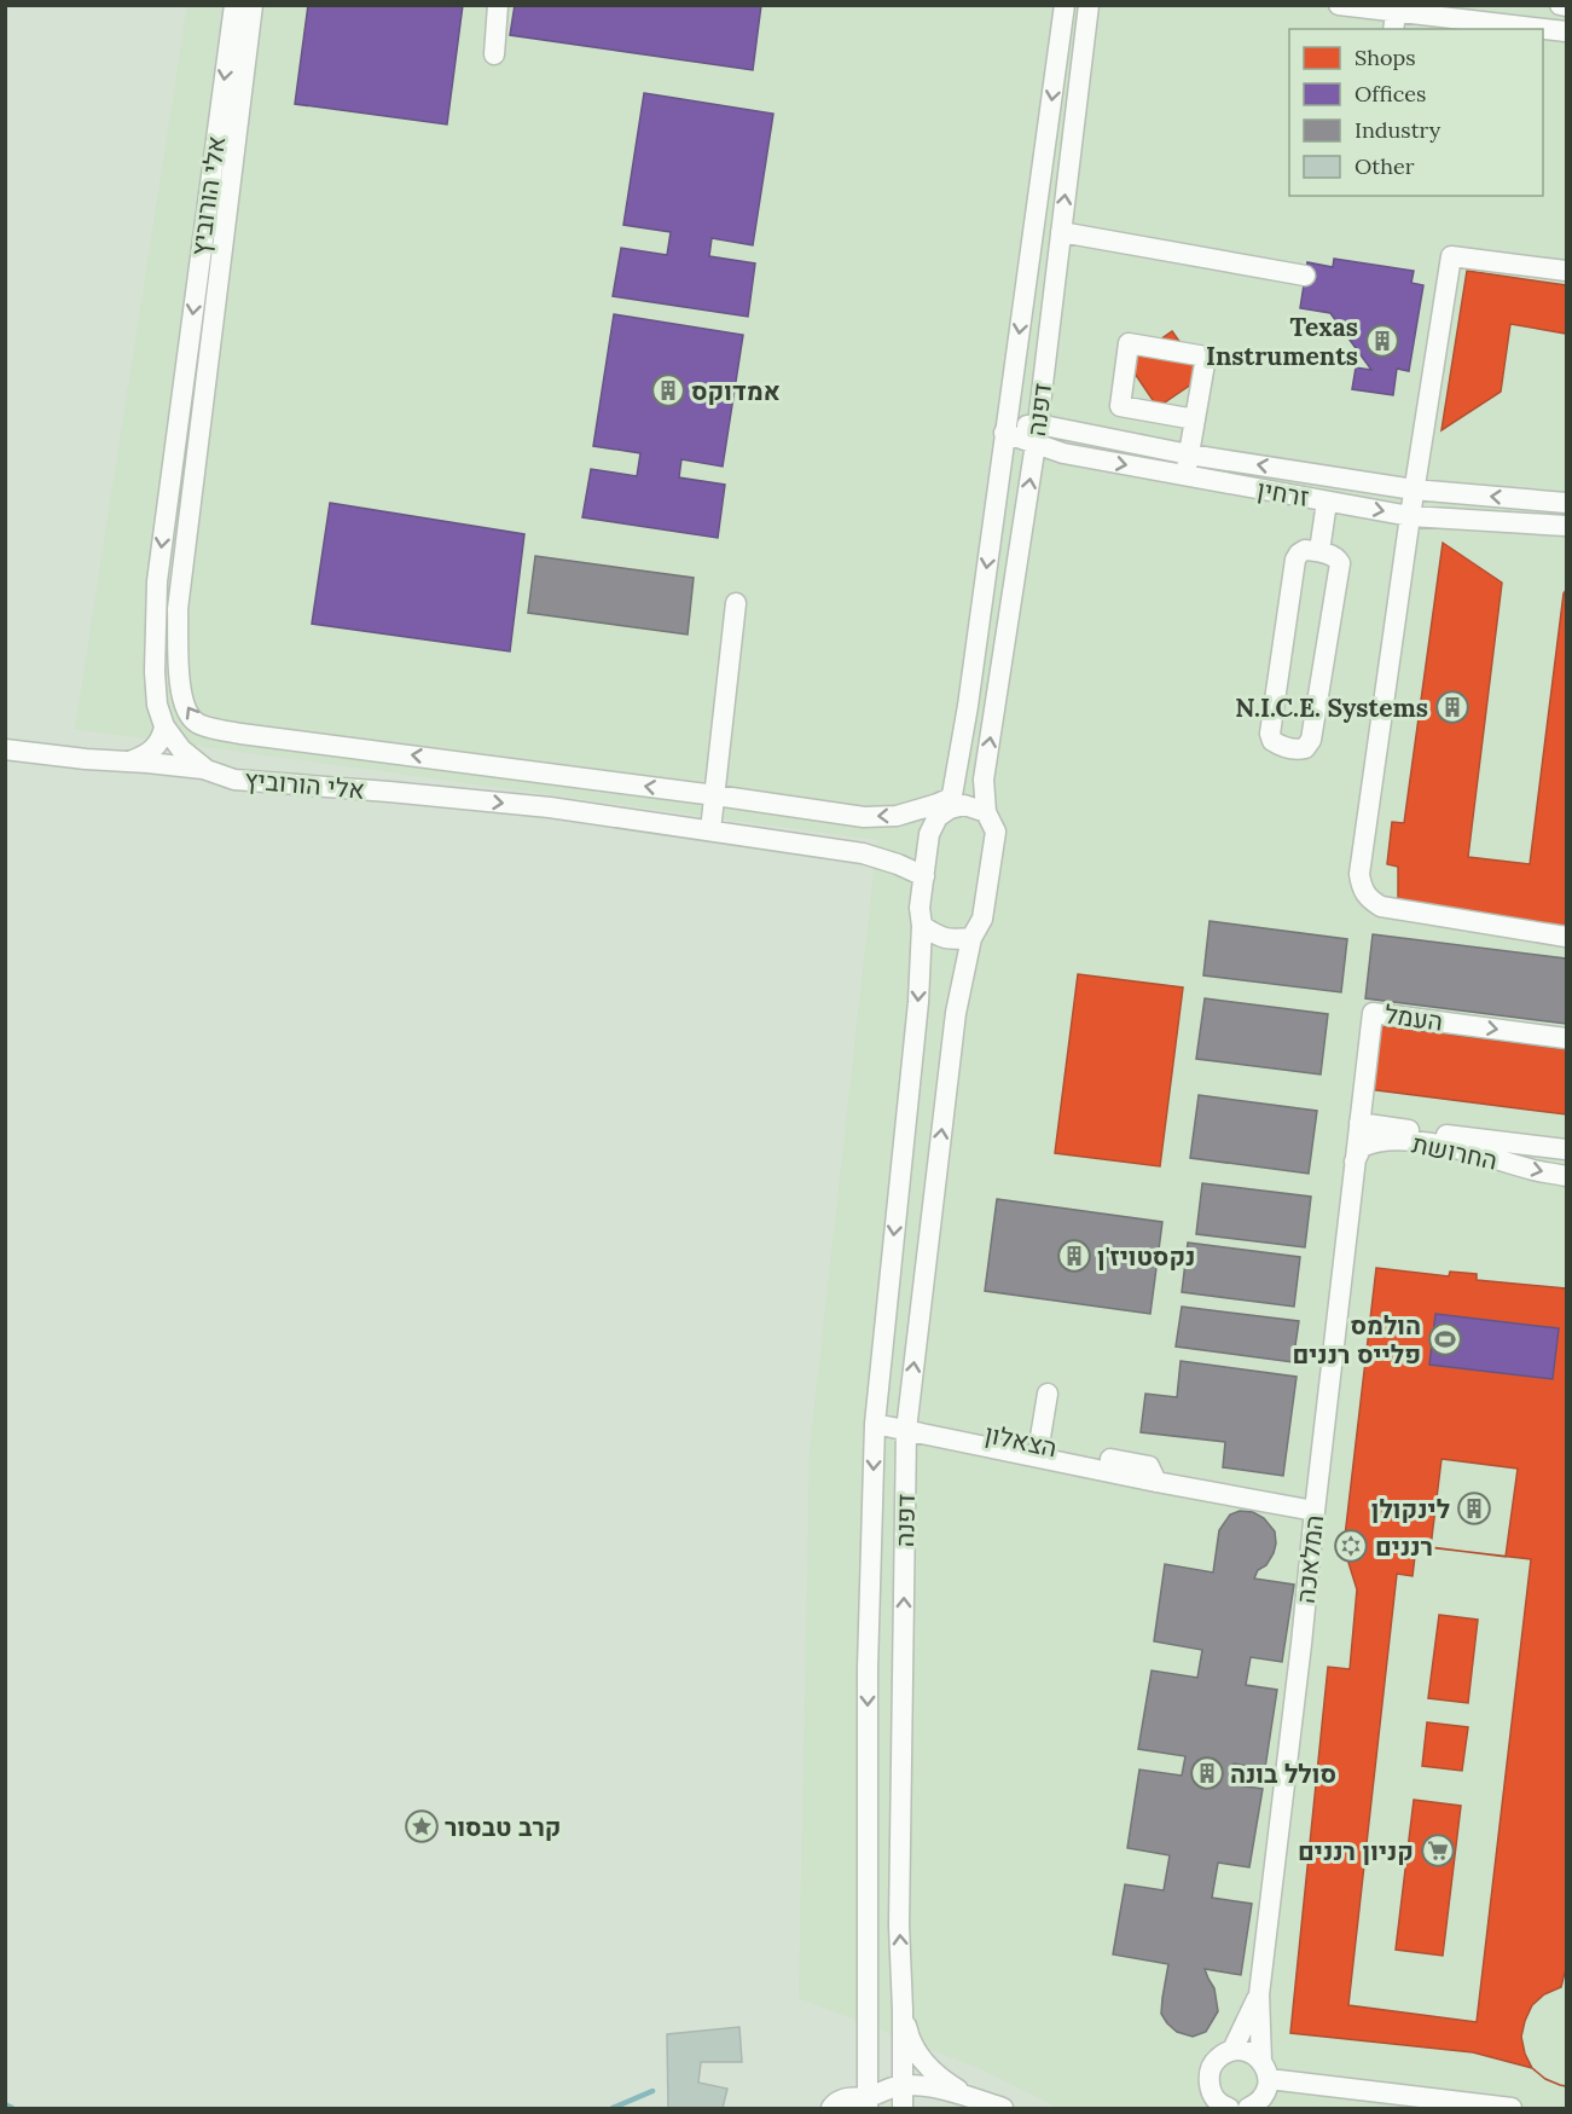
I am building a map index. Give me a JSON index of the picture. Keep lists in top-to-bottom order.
{
  "streets": {
    "street": [
      "אלי הורוביץ",
      "דפנה",
      "זרחין",
      "העמל",
      "החרושת",
      "הצאלון",
      "המלאכה"
    ]
  },
  "crossings": [
    ["אלי הורוביץ", "דפנה"],
    ["דפנה", "זרחין"],
    ["דפנה", "הצאלון"],
    ["העמל", "החרושת"],
    ["העמל", "המלאכה"],
    ["החרושת", "המלאכה"],
    ["הצאלון", "המלאכה"]
  ],
  "places": {
    "building": [
      "Texas Instruments",
      "אמדוקס",
      "N.I.C.E. Systems",
      "נקסטויז'ן",
      "לינקולן",
      "סולל בונה"
    ],
    "sports": ["הולמס פלייס רננים"],
    "synagogue": ["רננים"],
    "place": ["קרב טבסור"],
    "supermarket": ["קניון רננים"]
  },
  "legend": [
    "Shops",
    "Offices",
    "Industry",
    "Other"
  ]
}
